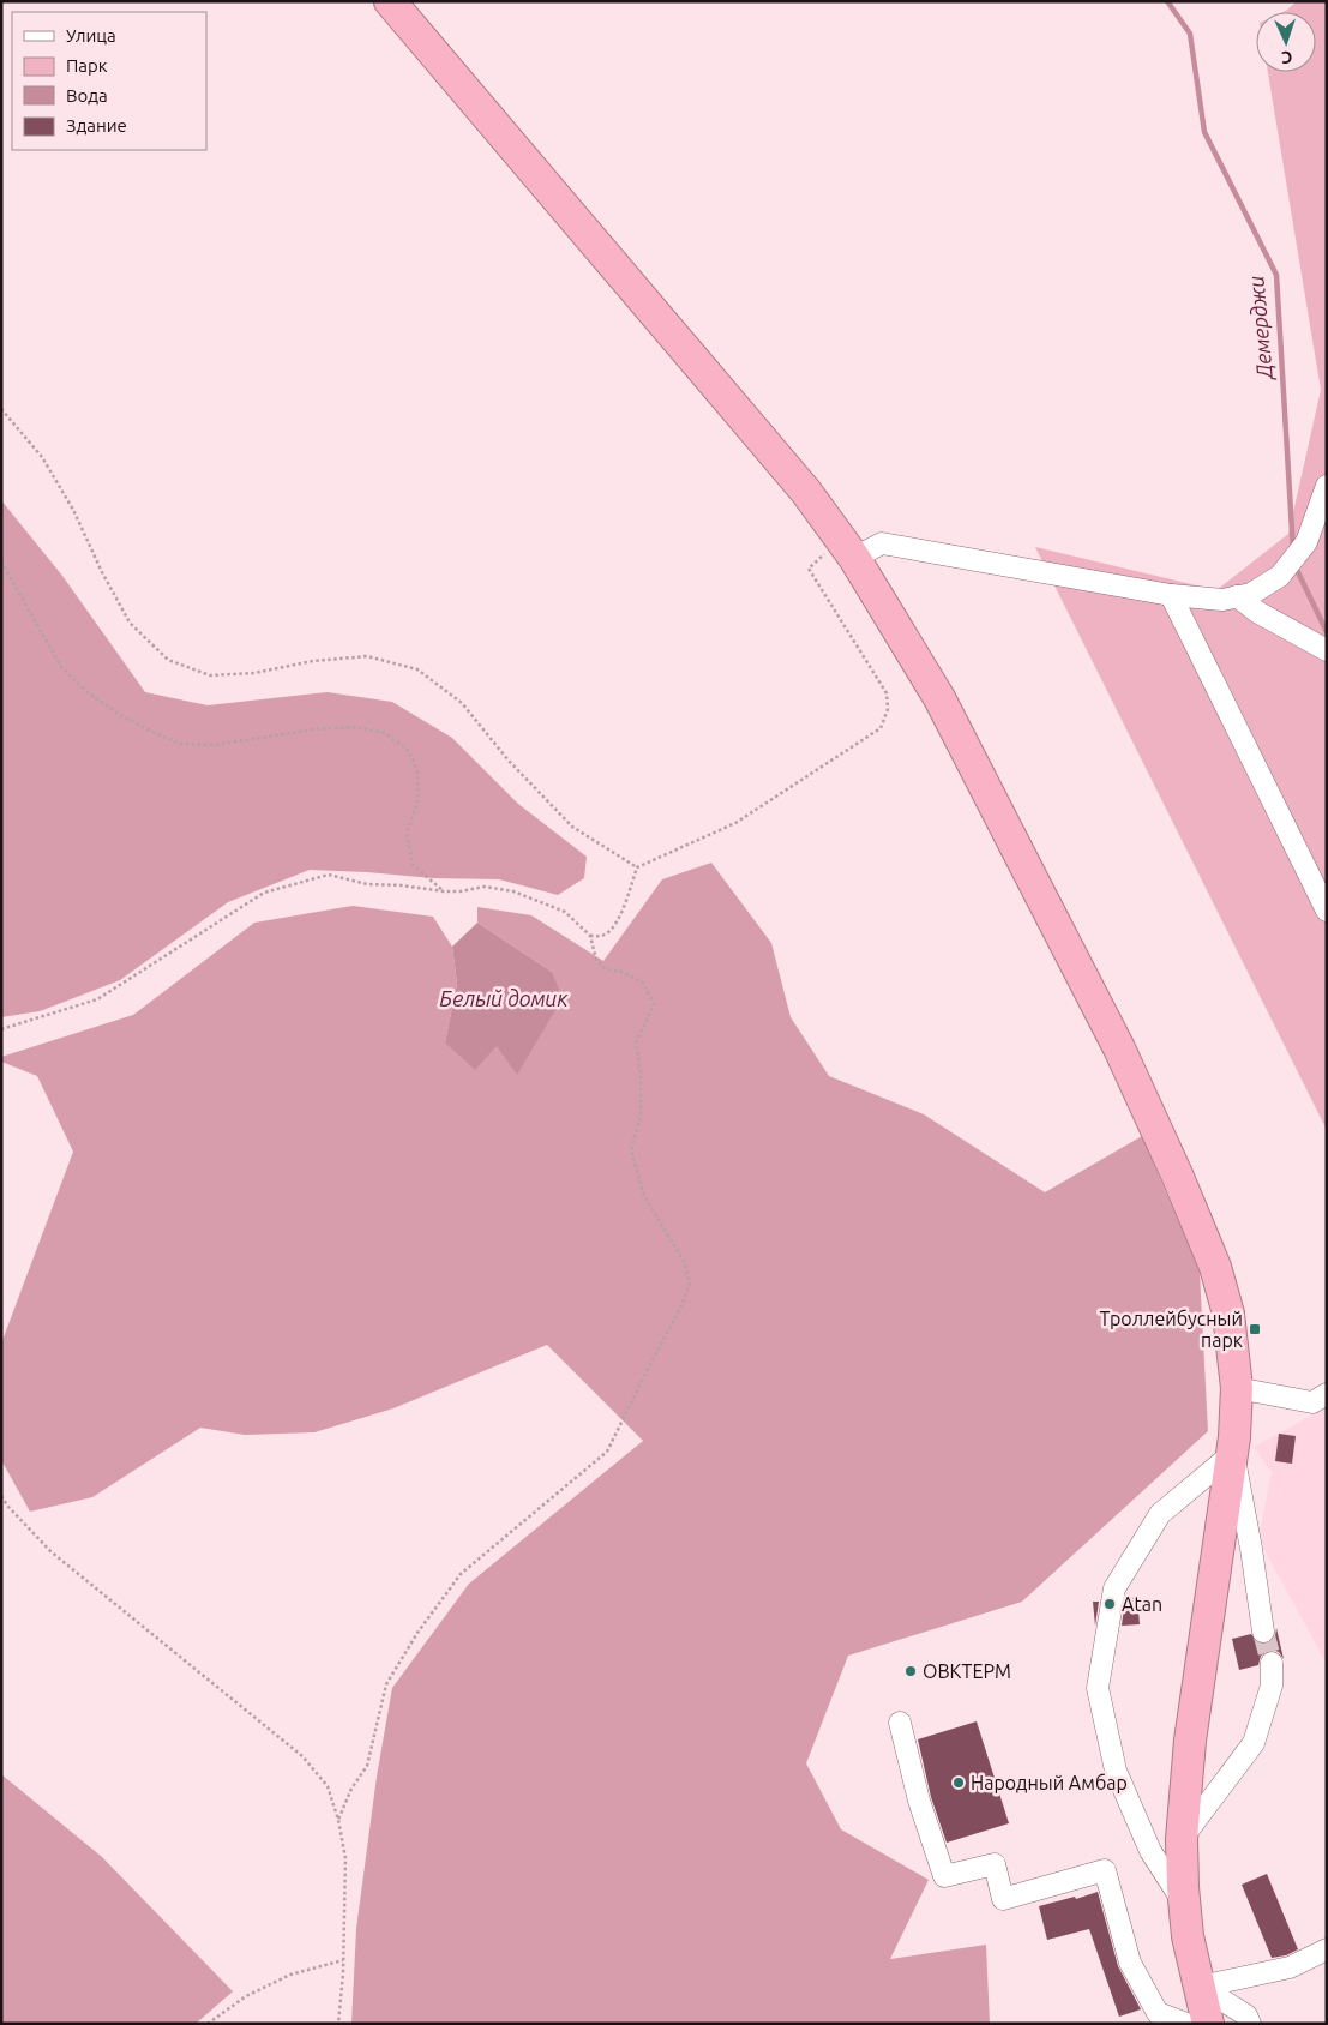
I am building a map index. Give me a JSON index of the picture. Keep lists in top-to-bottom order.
{
  "water": ["Демерджи", "Белый домик"],
  "places": {
    "transit": ["Троллейбусный парк"],
    "other": ["Atan", "ОВКТЕРМ", "Народный Амбар"]
  },
  "legend": [
    "Улица",
    "Парк",
    "Вода",
    "Здание"
  ],
  "north": "bottom"
}
